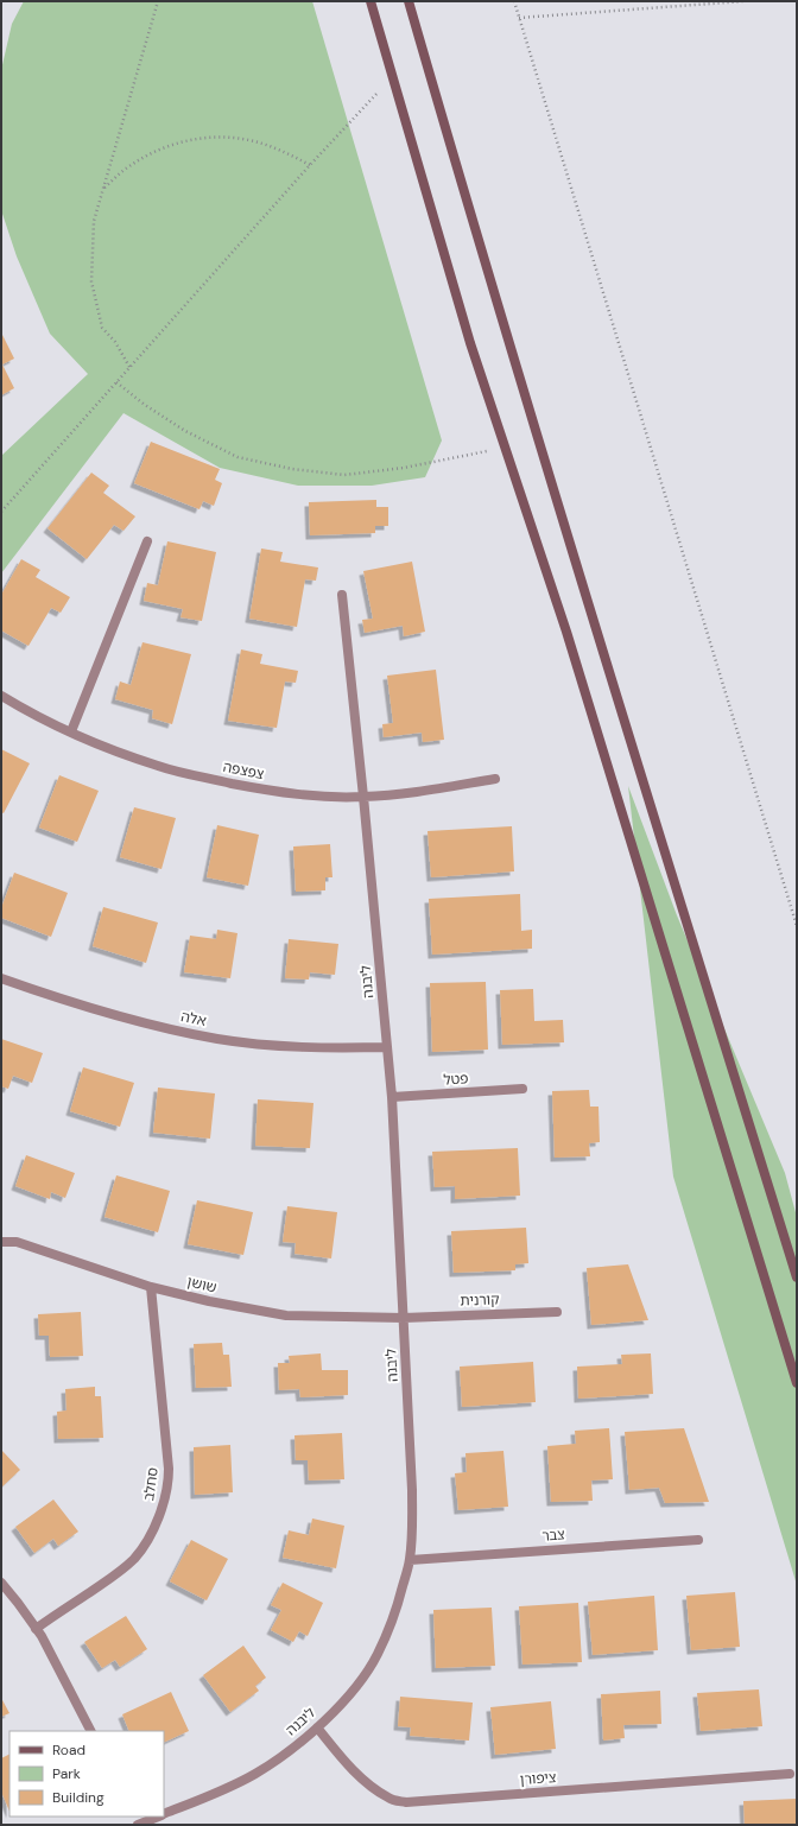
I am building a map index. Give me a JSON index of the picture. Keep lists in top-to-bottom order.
{
  "streets": {
    "street": [
      "צפצפה",
      "ליבנה",
      "אלה",
      "פטל",
      "שושן",
      "קורנית",
      "סחלב",
      "צבר",
      "ציפורן"
    ]
  },
  "crossings": [
    ["צפצפה", "ליבנה"],
    ["ליבנה", "אלה"],
    ["ליבנה", "פטל"],
    ["ליבנה", "שושן"],
    ["ליבנה", "קורנית"],
    ["ליבנה", "צבר"],
    ["ליבנה", "ציפורן"],
    ["שושן", "קורנית"],
    ["שושן", "סחלב"]
  ],
  "legend": ["Road", "Park", "Building"]
}
